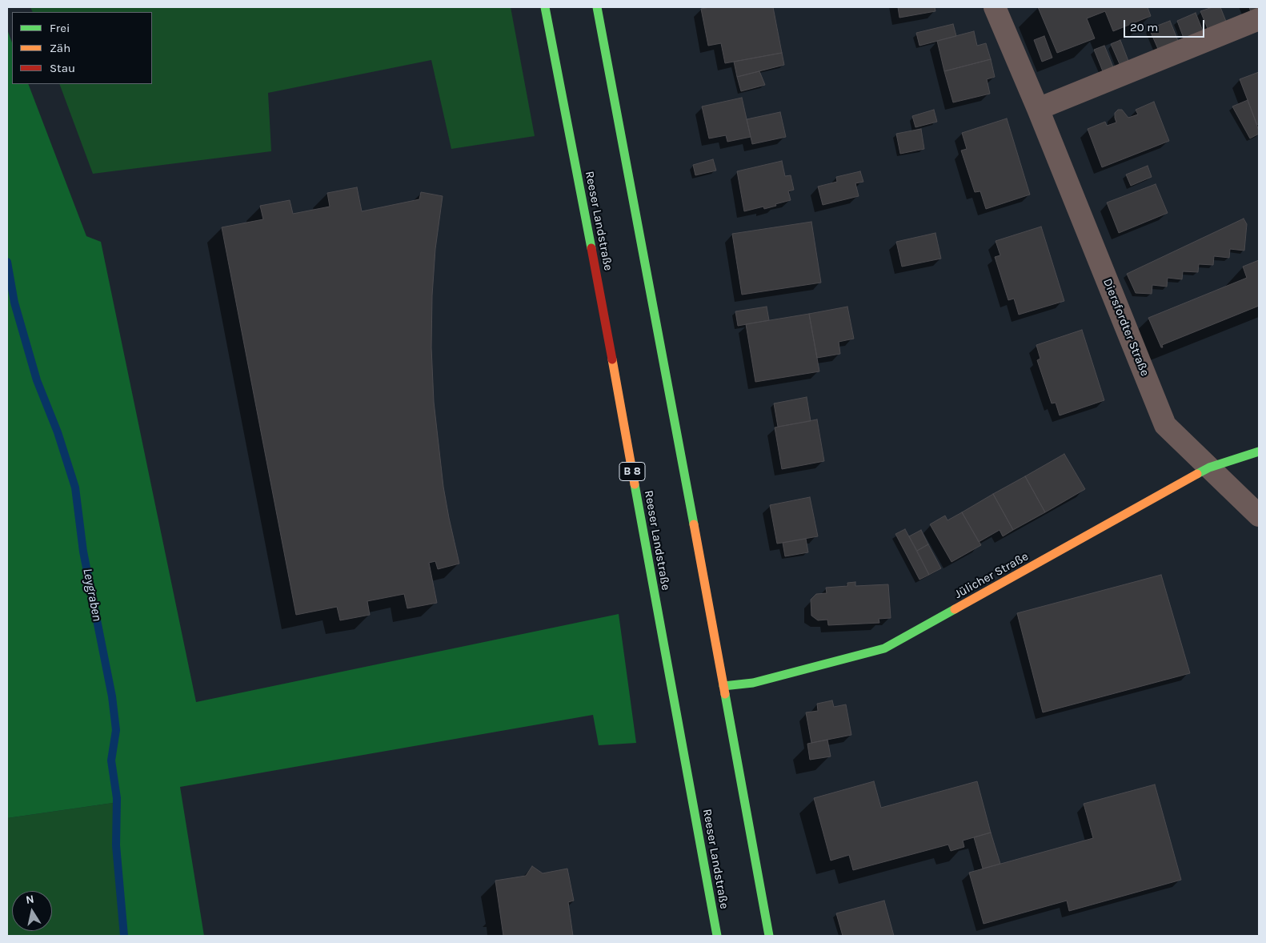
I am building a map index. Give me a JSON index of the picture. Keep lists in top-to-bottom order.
{
  "streets": {
    "main road": ["Reeser Landstraße", "B 8", "Jülicher Straße"],
    "street": ["Diersfordter Straße"]
  },
  "crossings": [
    ["Diersfordter Straße", "Jülicher Straße"]
  ],
  "water": ["Leygraben"],
  "legend": ["Frei", "Zäh", "Stau"],
  "scale_bar": "20 m",
  "north": "top"
}
